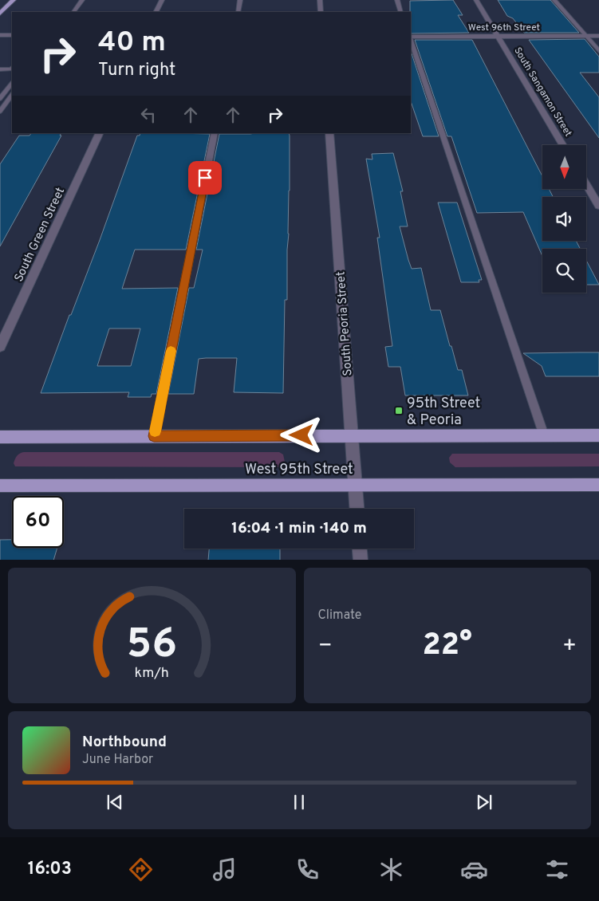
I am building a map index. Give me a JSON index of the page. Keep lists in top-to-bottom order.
{
  "streets": {
    "main road": ["West 95th Street"],
    "street": [
      "West 96th Street",
      "South Sangamon Street",
      "South Green Street",
      "South Peoria Street"
    ]
  },
  "crossings": [
    ["West 96th Street", "South Sangamon Street"],
    ["South Peoria Street", "West 95th Street"]
  ],
  "places": {
    "transit": ["95th Street & Peoria"]
  },
  "north": "bottom",
  "page": {
    "turn": ["40 m", "Turn right"],
    "limit": "60",
    "trip": "16:04 · 1 min · 140 m",
    "tile": "Climate",
    "heat": ["−", "22°", "+"],
    "song": ["Northbound", "June Harbor"],
    "tabs": "16:03",
    "gauge": ["56", "km/h"]
  }
}
